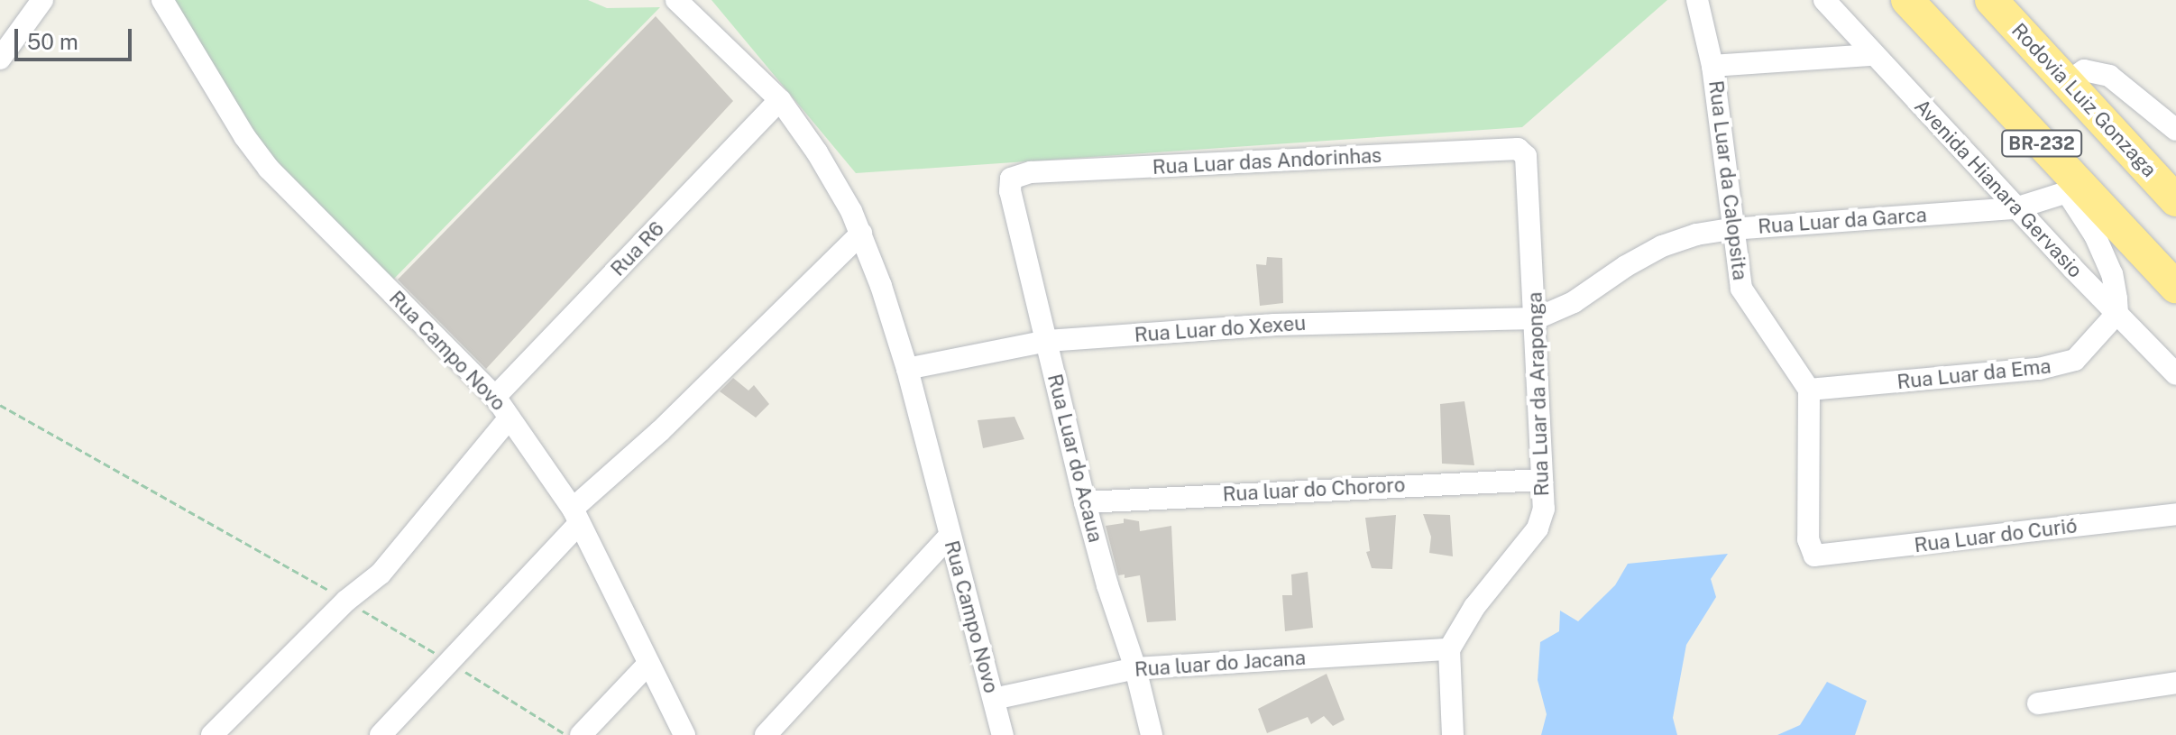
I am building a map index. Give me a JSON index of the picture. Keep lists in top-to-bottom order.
{
  "streets": {
    "highway": ["Rodovia Luiz Gonzaga", "BR-232"],
    "street": [
      "Rua Luar das Andorinhas",
      "Rua Luar da Calopsita",
      "Avenida Hianara Gervasio",
      "Rua Luar da Garca",
      "Rua R6",
      "Rua Luar do Xexeu",
      "Rua Campo Novo",
      "Rua Luar da Ema",
      "Rua Luar da Araponga",
      "Rua Luar do Acaua",
      "Rua luar do Chororo",
      "Rua Luar do Curió",
      "Rua luar do Jacana"
    ]
  },
  "crossings": [
    ["BR-232", "Rua Luar da Garca"],
    ["Rua Luar das Andorinhas", "Rua Luar da Araponga"],
    ["Rua Luar das Andorinhas", "Rua Luar do Acaua"],
    ["Rua Luar da Calopsita", "Rua Luar da Garca"],
    ["Rua Luar da Calopsita", "Rua Luar da Ema"],
    ["Rua Luar da Calopsita", "Rua Luar do Curió"],
    ["Avenida Hianara Gervasio", "Rua Luar da Garca"],
    ["Avenida Hianara Gervasio", "Rua Luar da Ema"],
    ["Rua Luar da Garca", "Rua Luar do Xexeu"],
    ["Rua Luar da Garca", "Rua Luar da Araponga"],
    ["Rua R6", "Rua Campo Novo"],
    ["Rua Luar do Xexeu", "Rua Campo Novo"],
    ["Rua Luar do Xexeu", "Rua Luar da Araponga"],
    ["Rua Luar do Xexeu", "Rua Luar do Acaua"],
    ["Rua Campo Novo", "Rua luar do Jacana"],
    ["Rua Luar da Ema", "Rua Luar do Curió"],
    ["Rua Luar da Araponga", "Rua luar do Chororo"],
    ["Rua Luar da Araponga", "Rua luar do Jacana"],
    ["Rua Luar do Acaua", "Rua luar do Chororo"],
    ["Rua Luar do Acaua", "Rua luar do Jacana"]
  ],
  "scale_bar": "50 m"
}
